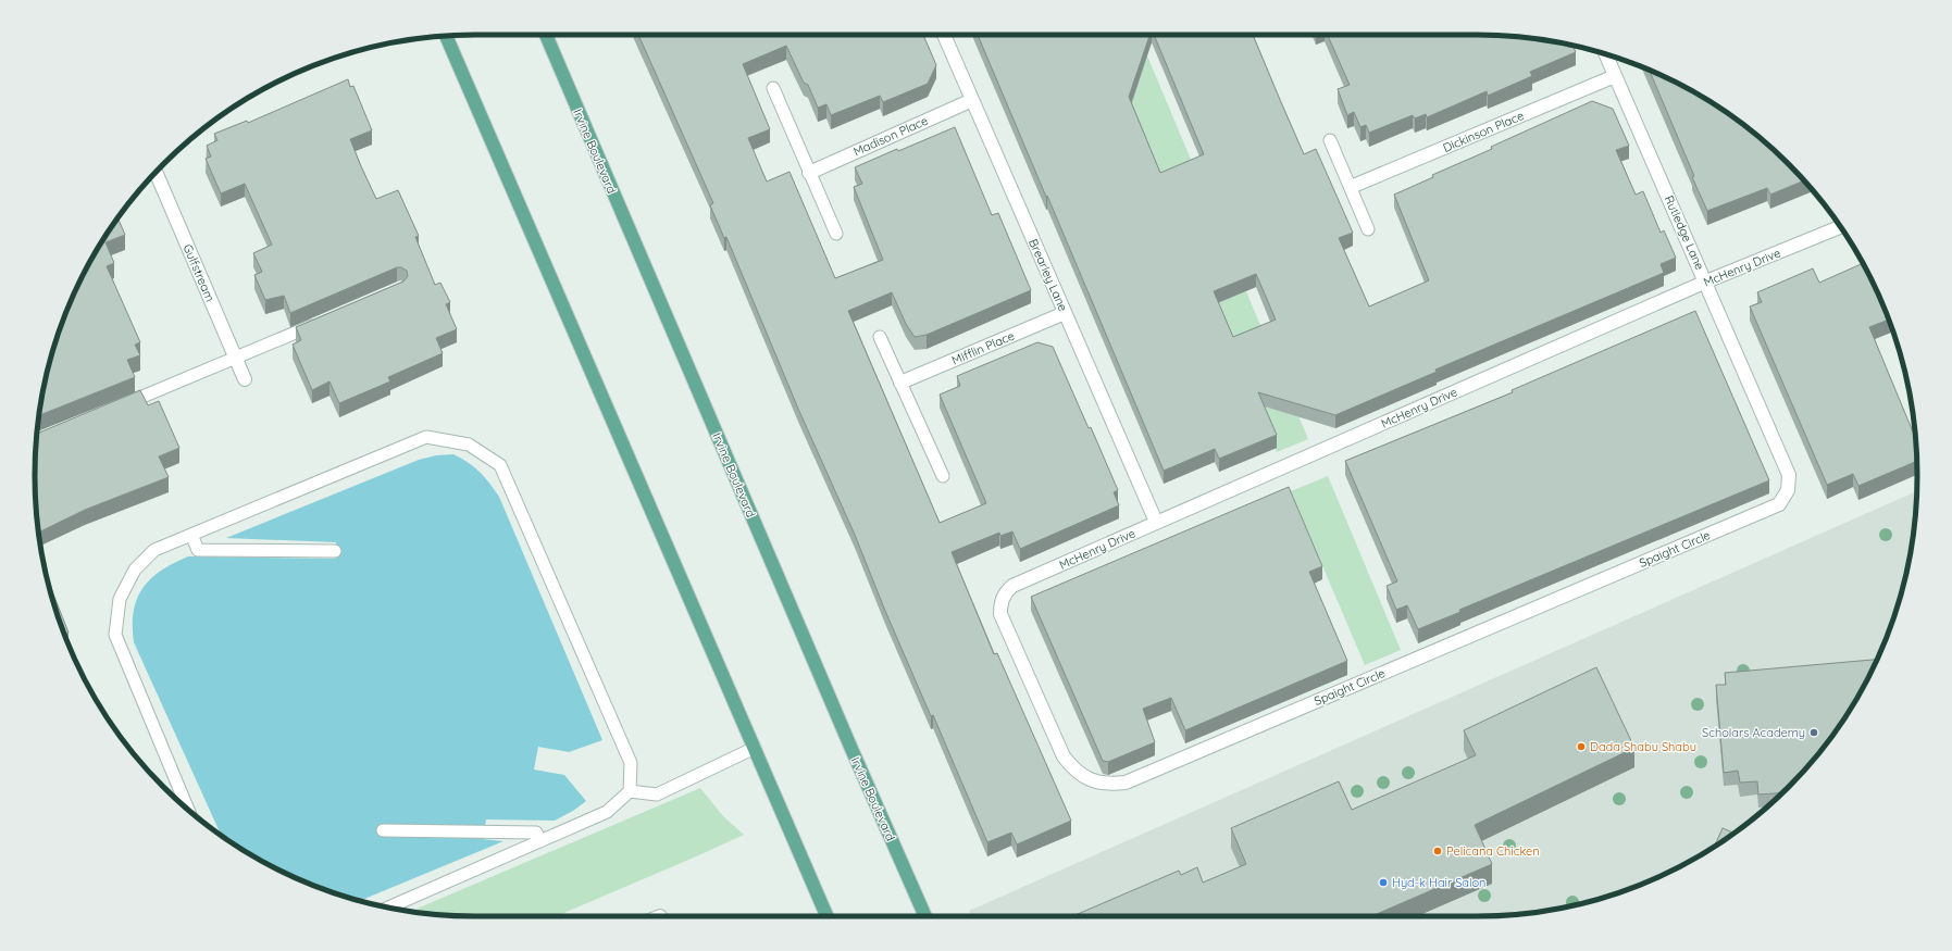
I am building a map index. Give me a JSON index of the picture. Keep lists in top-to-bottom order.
{
  "streets": {
    "main road": ["Irvine Boulevard"],
    "street": [
      "Dickinson Place",
      "Madison Place",
      "Rutledge Lane",
      "McHenry Drive",
      "Gulfstream",
      "Brearley Lane",
      "Mifflin Place",
      "Spaight Circle"
    ]
  },
  "crossings": [
    ["Dickinson Place", "Rutledge Lane"],
    ["Madison Place", "Brearley Lane"],
    ["Rutledge Lane", "McHenry Drive"],
    ["Rutledge Lane", "Spaight Circle"],
    ["McHenry Drive", "Brearley Lane"],
    ["McHenry Drive", "Spaight Circle"],
    ["Brearley Lane", "Mifflin Place"]
  ],
  "places": [
    "Scholars Academy",
    "Dada Shabu Shabu",
    "Pelicana Chicken",
    "Hyd-k Hair Salon"
  ]
}
